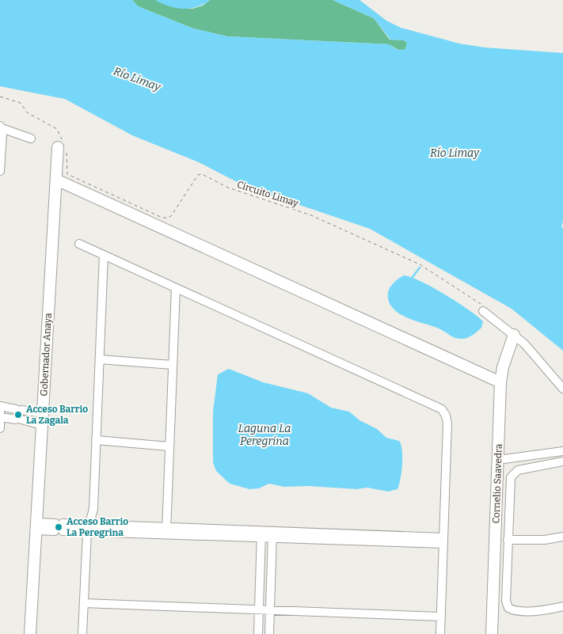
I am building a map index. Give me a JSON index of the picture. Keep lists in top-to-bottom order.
{
  "streets": {
    "street": ["Gobernador Anaya", "Cornelio Saavedra"],
    "path": ["Circuito Limay"]
  },
  "crossings": [
    ["Circuito Limay", "Gobernador Anaya"]
  ],
  "water": ["Río Limay", "Laguna La Peregrina"],
  "places": ["Acceso Barrio La Zagala", "Acceso Barrio La Peregrina"]
}
